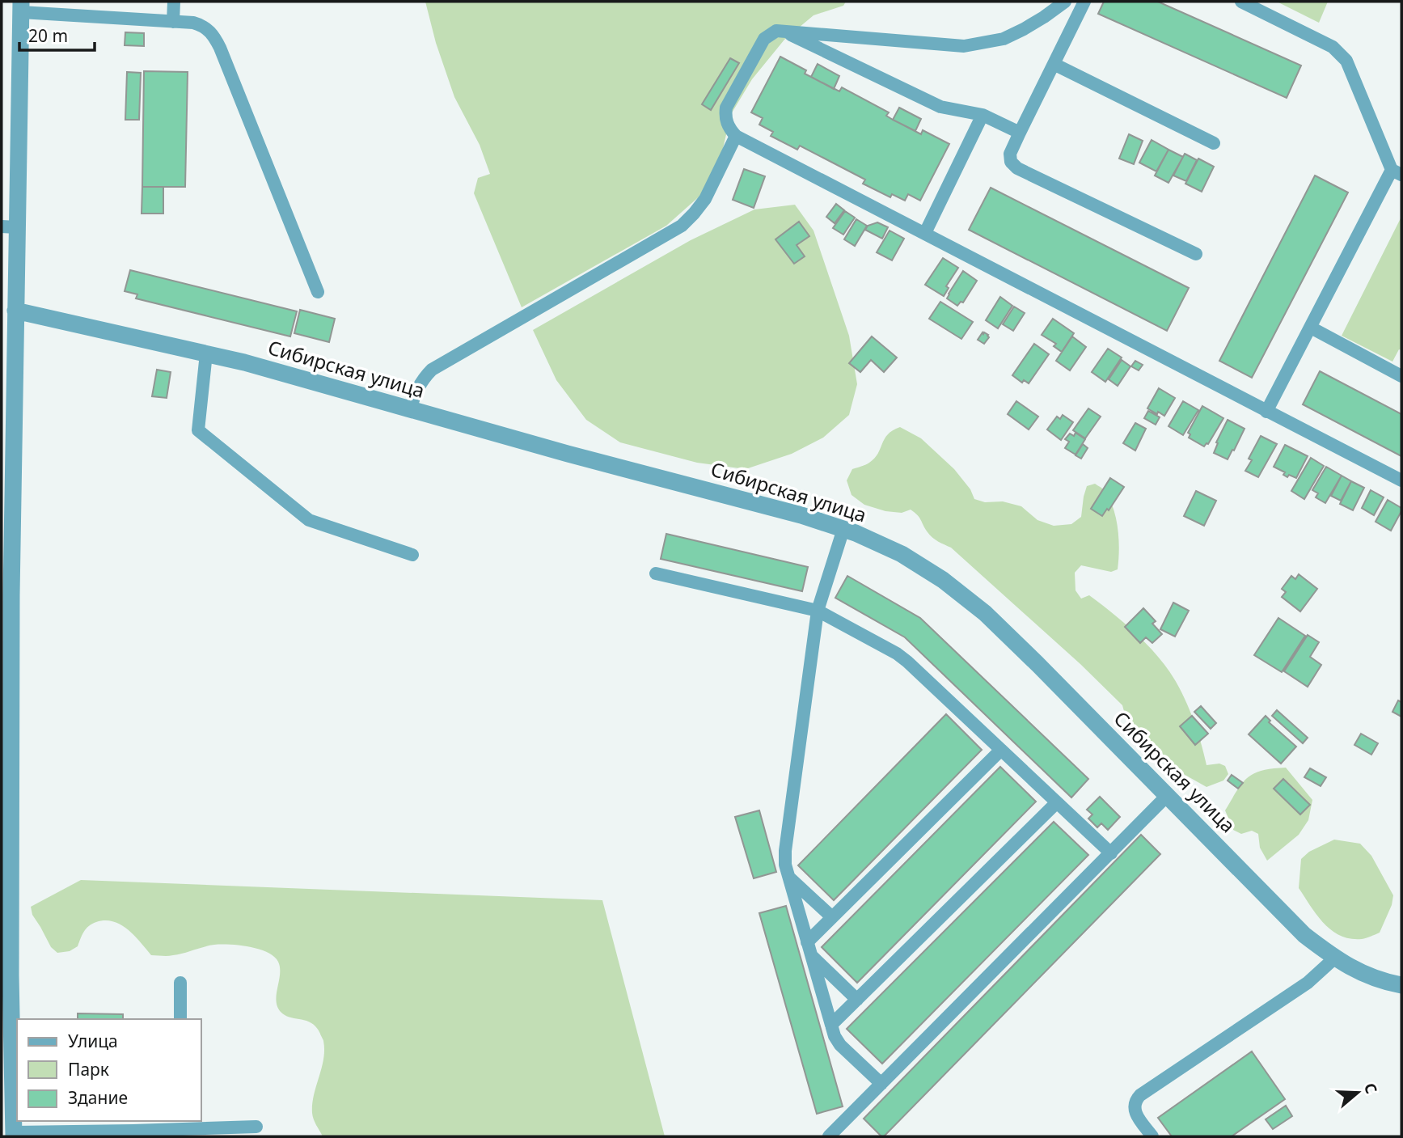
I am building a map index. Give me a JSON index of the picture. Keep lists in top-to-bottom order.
{
  "streets": {
    "street": ["Сибирская улица"]
  },
  "legend": ["Улица", "Парк", "Здание"],
  "scale_bar": "20 m",
  "north": "right"
}
